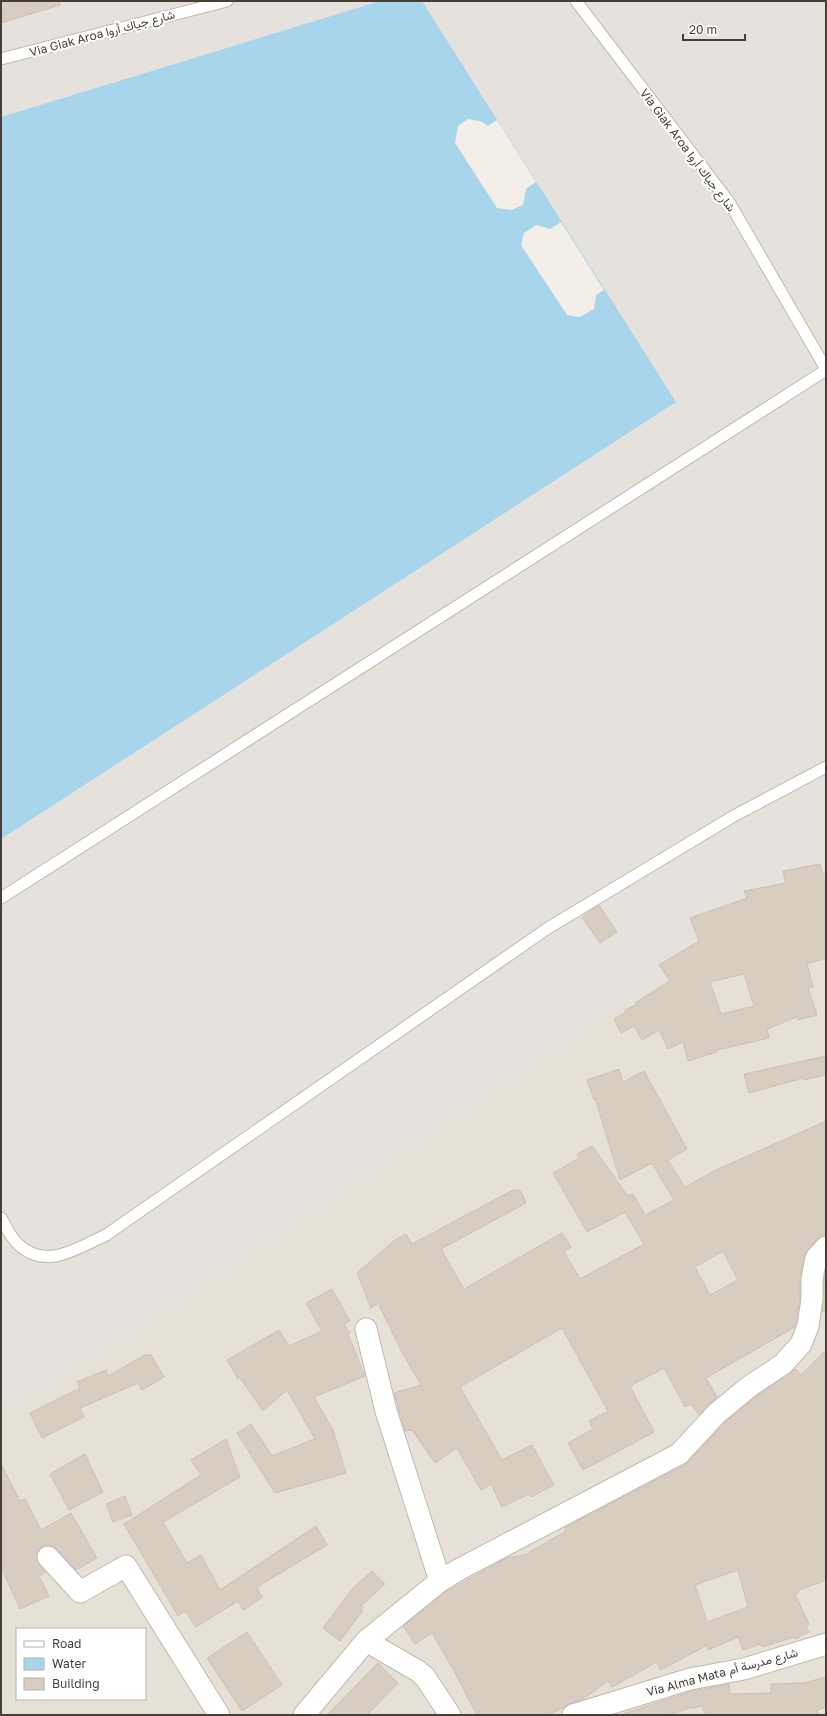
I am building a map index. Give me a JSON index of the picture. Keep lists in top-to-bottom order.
{
  "streets": {
    "street": ["Via Alma Mata شارع مدرسة أم"],
    "lane": ["Via Giak Aroa شارع جياك أروا"]
  },
  "legend": ["Road", "Water", "Building"],
  "scale_bar": "20 m"
}
